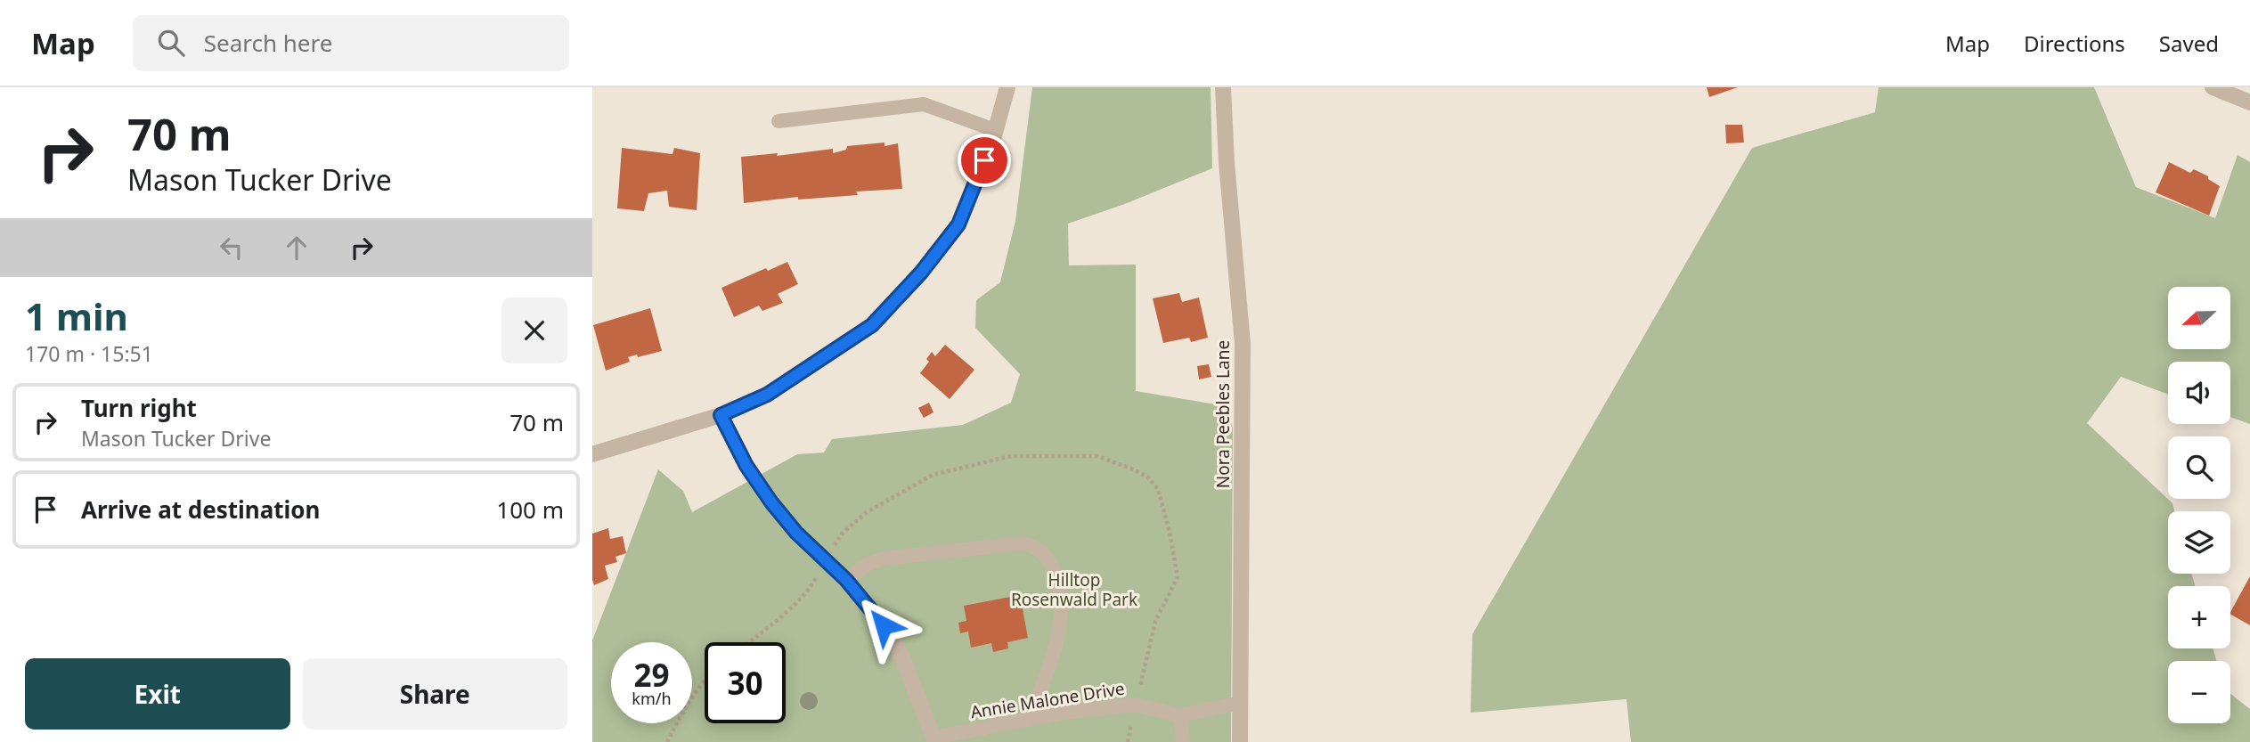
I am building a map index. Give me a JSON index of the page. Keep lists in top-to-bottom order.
{
  "streets": {
    "street": ["Nora Peebles Lane"],
    "lane": ["Annie Malone Drive"]
  },
  "crossings": [
    ["Nora Peebles Lane", "Annie Malone Drive"]
  ],
  "parks": ["Hilltop Rosenwald Park"],
  "north": "left",
  "page": {
    "header": "Map",
    "search": "Search here",
    "nav": ["Map", "Directions", "Saved"],
    "turn": ["70 m", "Mason Tucker Drive"],
    "heading": ["1 min", "170 m · 15:51"],
    "map_buttons": ["+", "−"],
    "list": [
      {
        "name": "Turn right",
        "note": "Mason Tucker Drive",
        "value": "70 m"
      },
      {
        "name": "Arrive at destination",
        "value": "100 m"
      }
    ],
    "speed": "29 km/h",
    "limit": "30",
    "buttons": ["Exit", "Share"]
  }
}
